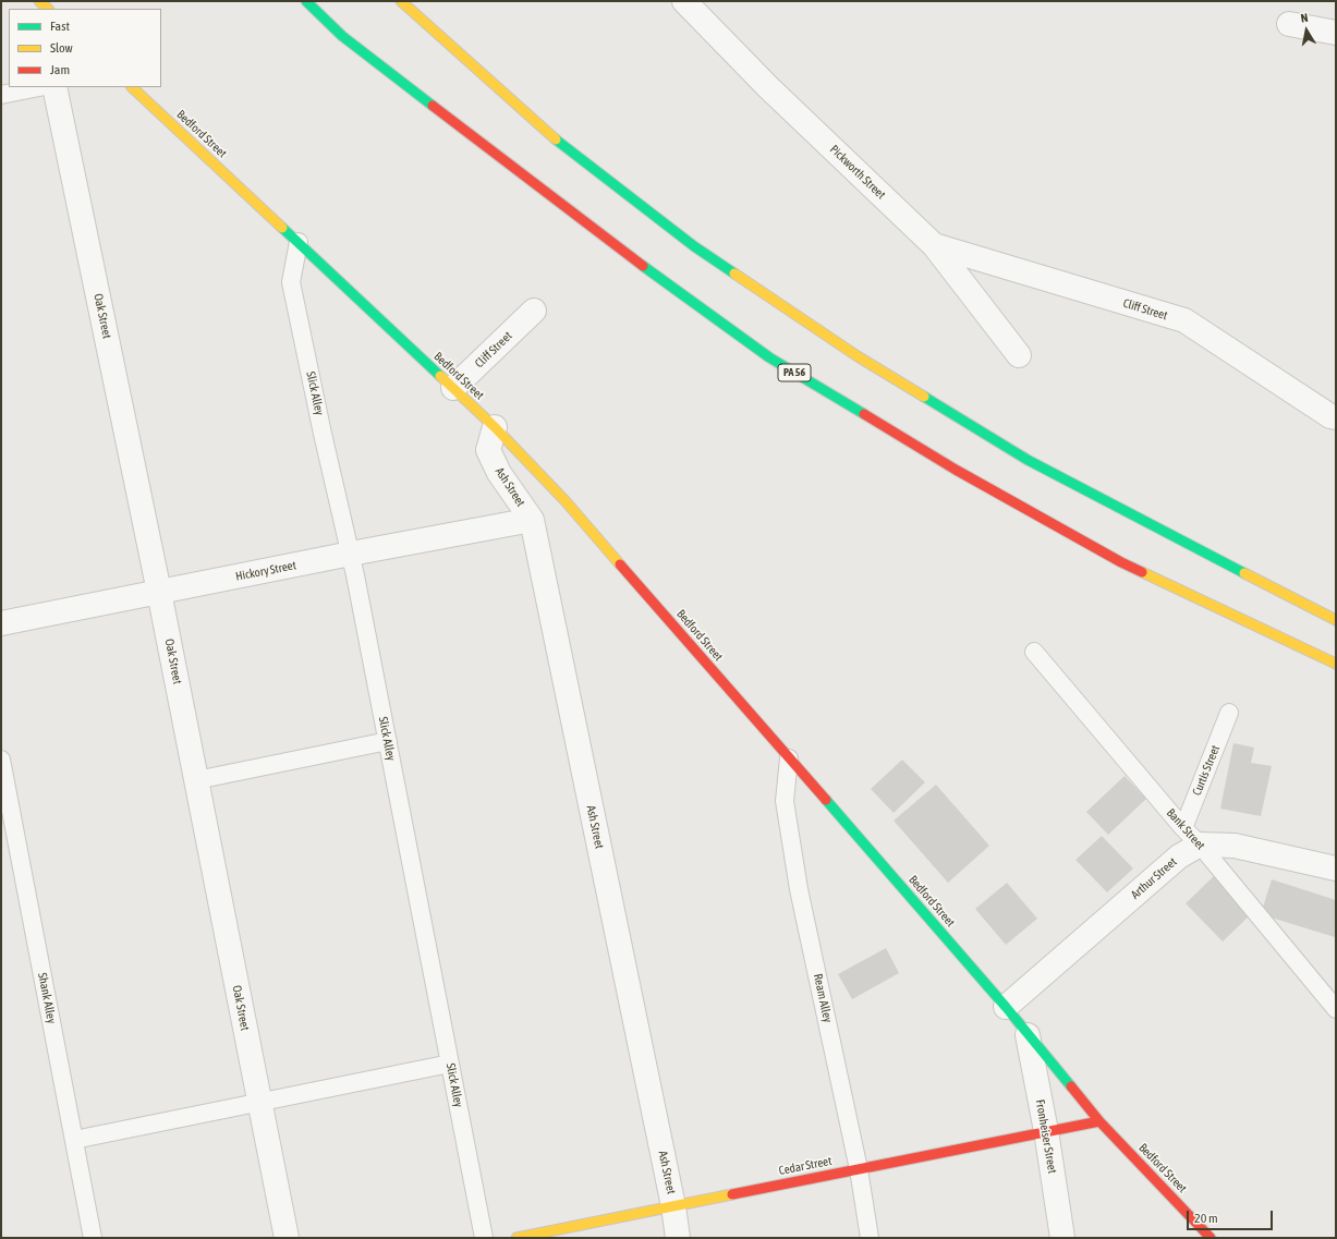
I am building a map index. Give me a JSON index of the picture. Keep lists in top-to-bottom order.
{
  "streets": {
    "main road": ["Bedford Street", "PA 56", "Cedar Street"],
    "street": [
      "Pickworth Street",
      "Cliff Street",
      "Oak Street",
      "Ash Street",
      "Hickory Street",
      "Arthur Street",
      "Fronheiser Street"
    ],
    "lane": [
      "Slick Alley",
      "Curtis Street",
      "Bank Street",
      "Shank Alley",
      "Ream Alley"
    ]
  },
  "crossings": [
    ["Bedford Street", "Cliff Street"],
    ["Bedford Street", "Slick Alley"],
    ["Bedford Street", "Ash Street"],
    ["Bedford Street", "Arthur Street"],
    ["Bedford Street", "Ream Alley"],
    ["Bedford Street", "Fronheiser Street"],
    ["Bedford Street", "Cedar Street"],
    ["Pickworth Street", "Cliff Street"],
    ["Oak Street", "Hickory Street"],
    ["Slick Alley", "Hickory Street"],
    ["Ash Street", "Hickory Street"],
    ["Ash Street", "Cedar Street"],
    ["Curtis Street", "Bank Street"],
    ["Bank Street", "Arthur Street"],
    ["Ream Alley", "Cedar Street"],
    ["Fronheiser Street", "Cedar Street"]
  ],
  "legend": ["Fast", "Slow", "Jam"],
  "scale_bar": "20 m",
  "north": "top"
}
